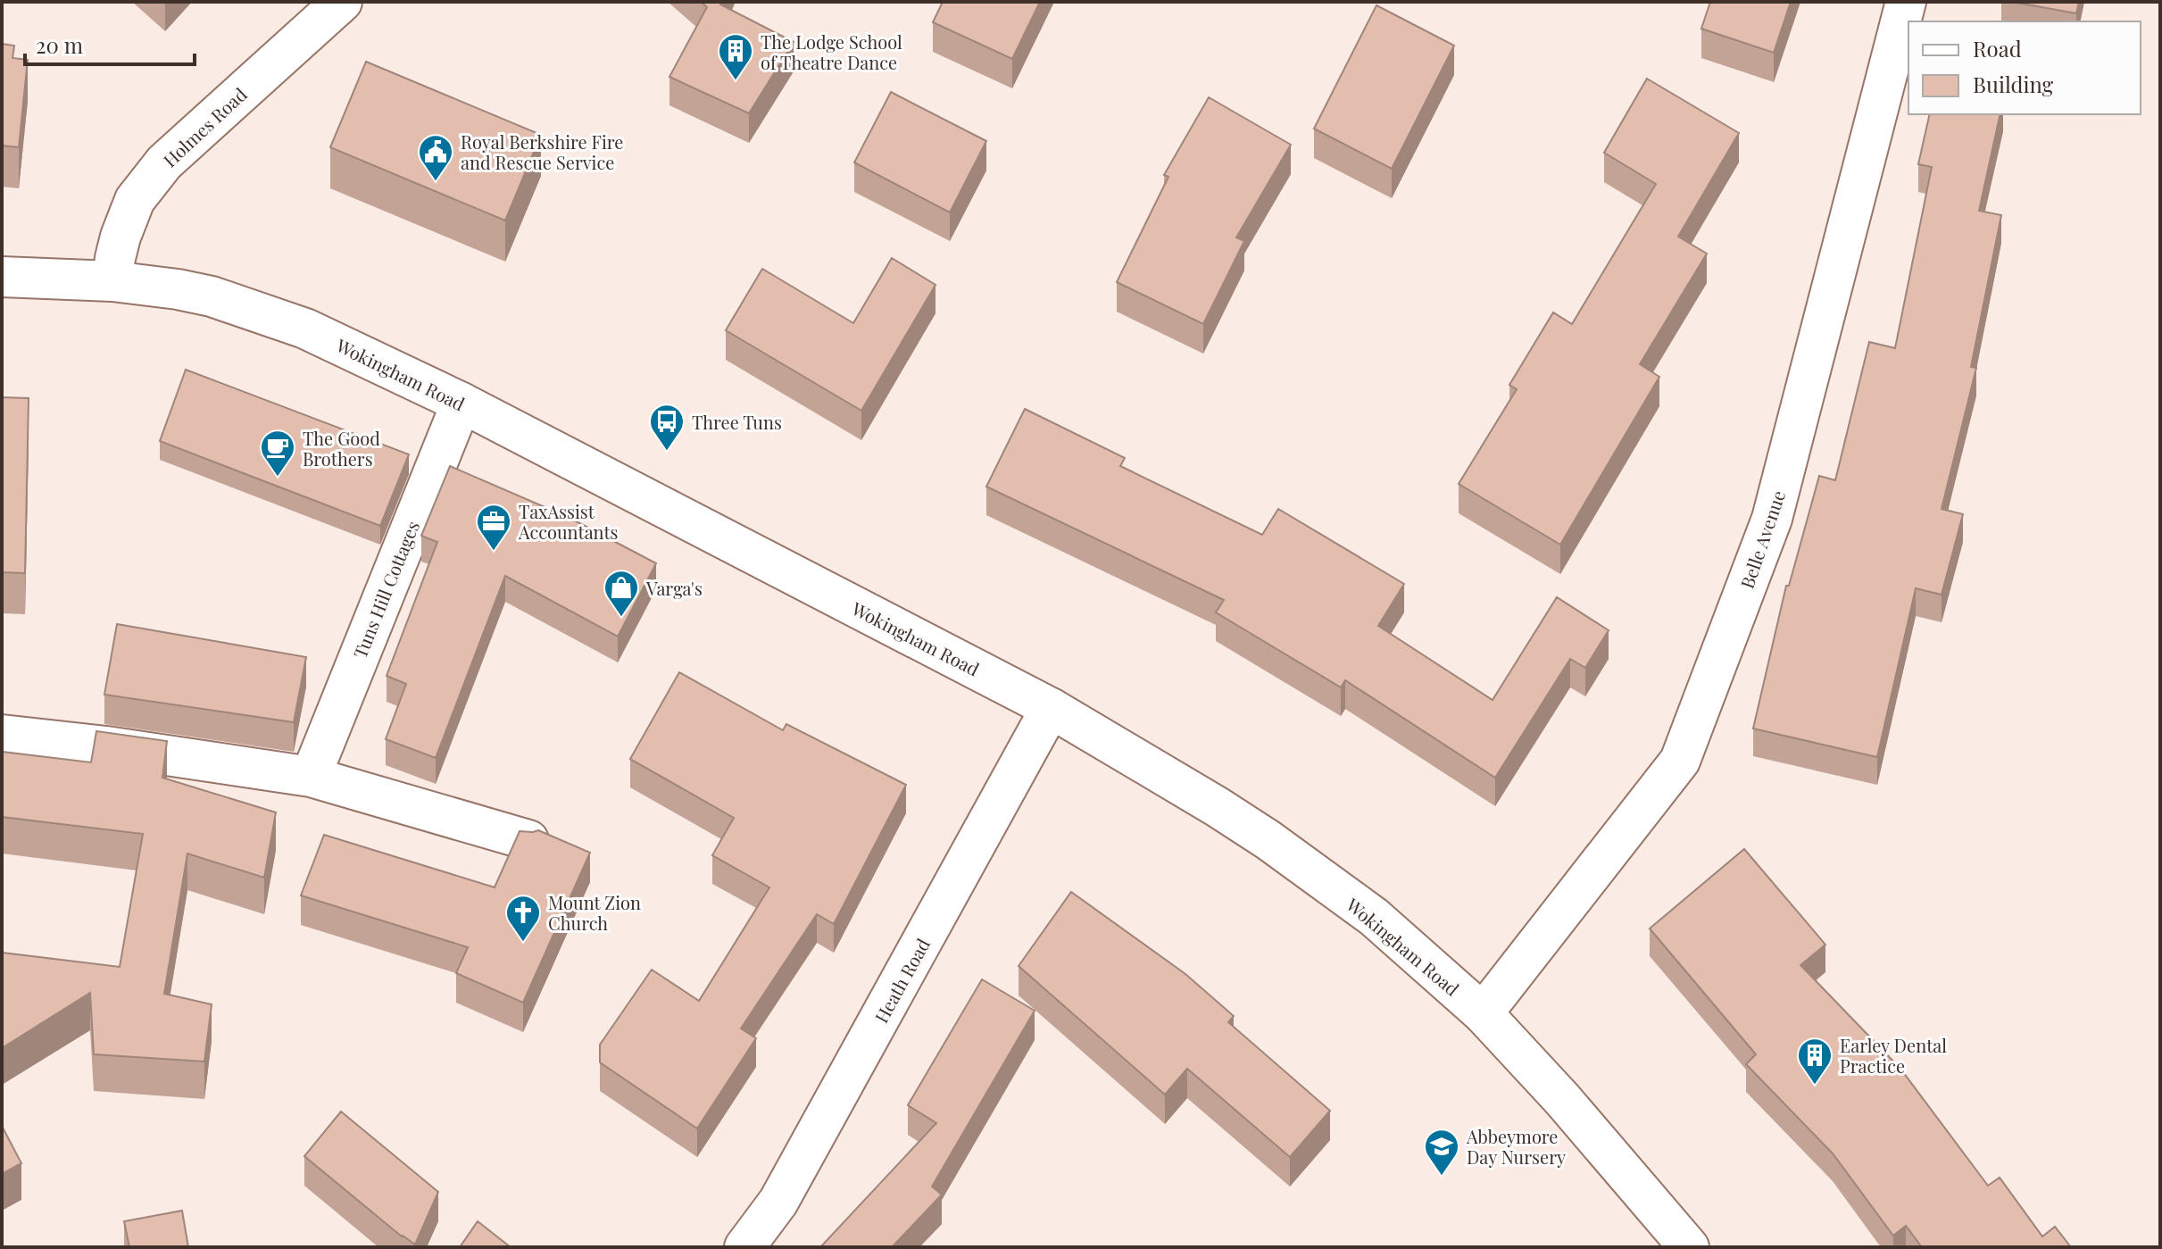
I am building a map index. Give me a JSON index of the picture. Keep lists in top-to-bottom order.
{
  "streets": {
    "street": [
      "Holmes Road",
      "Wokingham Road",
      "Belle Avenue",
      "Tuns Hill Cottages",
      "Heath Road"
    ]
  },
  "crossings": [
    ["Holmes Road", "Wokingham Road"],
    ["Wokingham Road", "Belle Avenue"],
    ["Wokingham Road", "Tuns Hill Cottages"],
    ["Wokingham Road", "Heath Road"]
  ],
  "places": {
    "building": ["The Lodge School of Theatre Dance", "Earley Dental Practice"],
    "public building": ["Royal Berkshire Fire and Rescue Service"],
    "bus stop": ["Three Tuns"],
    "cafe": ["The Good Brothers"],
    "office": ["TaxAssist Accountants"],
    "shop": ["Varga's"],
    "church": ["Mount Zion Church"],
    "school or university": ["Abbeymore Day Nursery"]
  },
  "legend": ["Road", "Building"],
  "scale_bar": "20 m"
}
